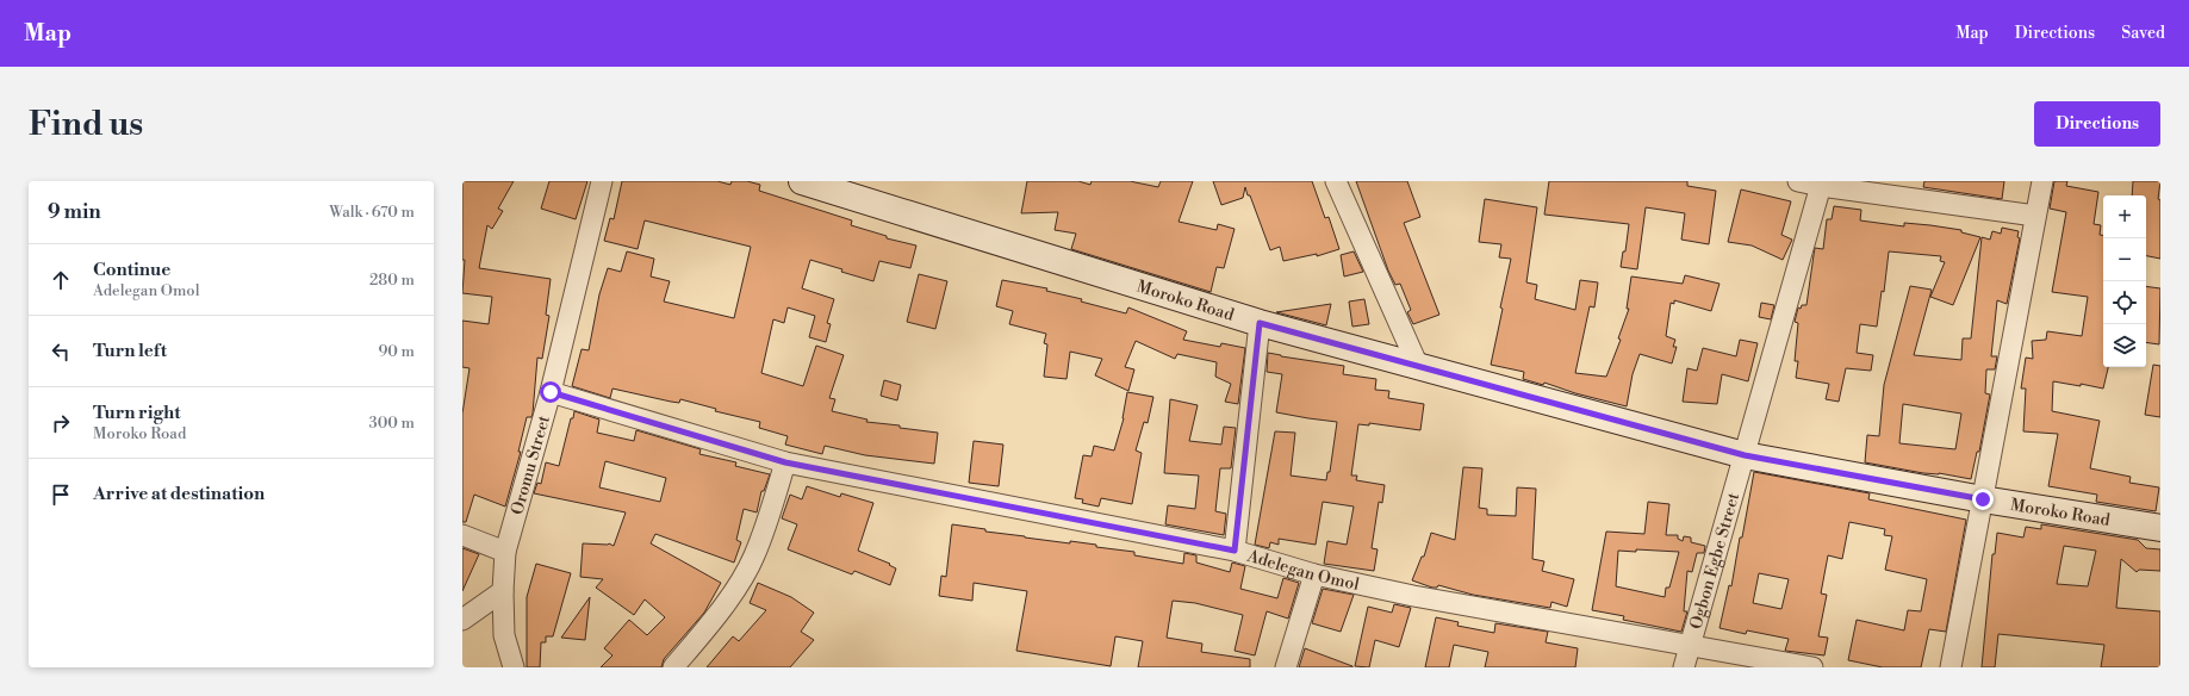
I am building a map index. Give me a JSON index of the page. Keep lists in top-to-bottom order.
{
  "streets": {
    "street": [
      "Moroko Road",
      "Oromu Street",
      "Ogbon Egbe Street",
      "Adelegan Omol"
    ]
  },
  "crossings": [
    ["Moroko Road", "Ogbon Egbe Street"],
    ["Oromu Street", "Adelegan Omol"],
    ["Ogbon Egbe Street", "Adelegan Omol"]
  ],
  "page": {
    "header": "Map",
    "nav": ["Map", "Directions", "Saved"],
    "buttons": "Directions",
    "title": "Find us",
    "heading": ["9 min", "Walk · 670 m"],
    "map_buttons": ["+", "−"],
    "list": [
      ["Continue", "Adelegan Omol", "280 m"],
      ["Turn left", "90 m"],
      ["Turn right", "Moroko Road", "300 m"],
      "Arrive at destination"
    ]
  }
}
